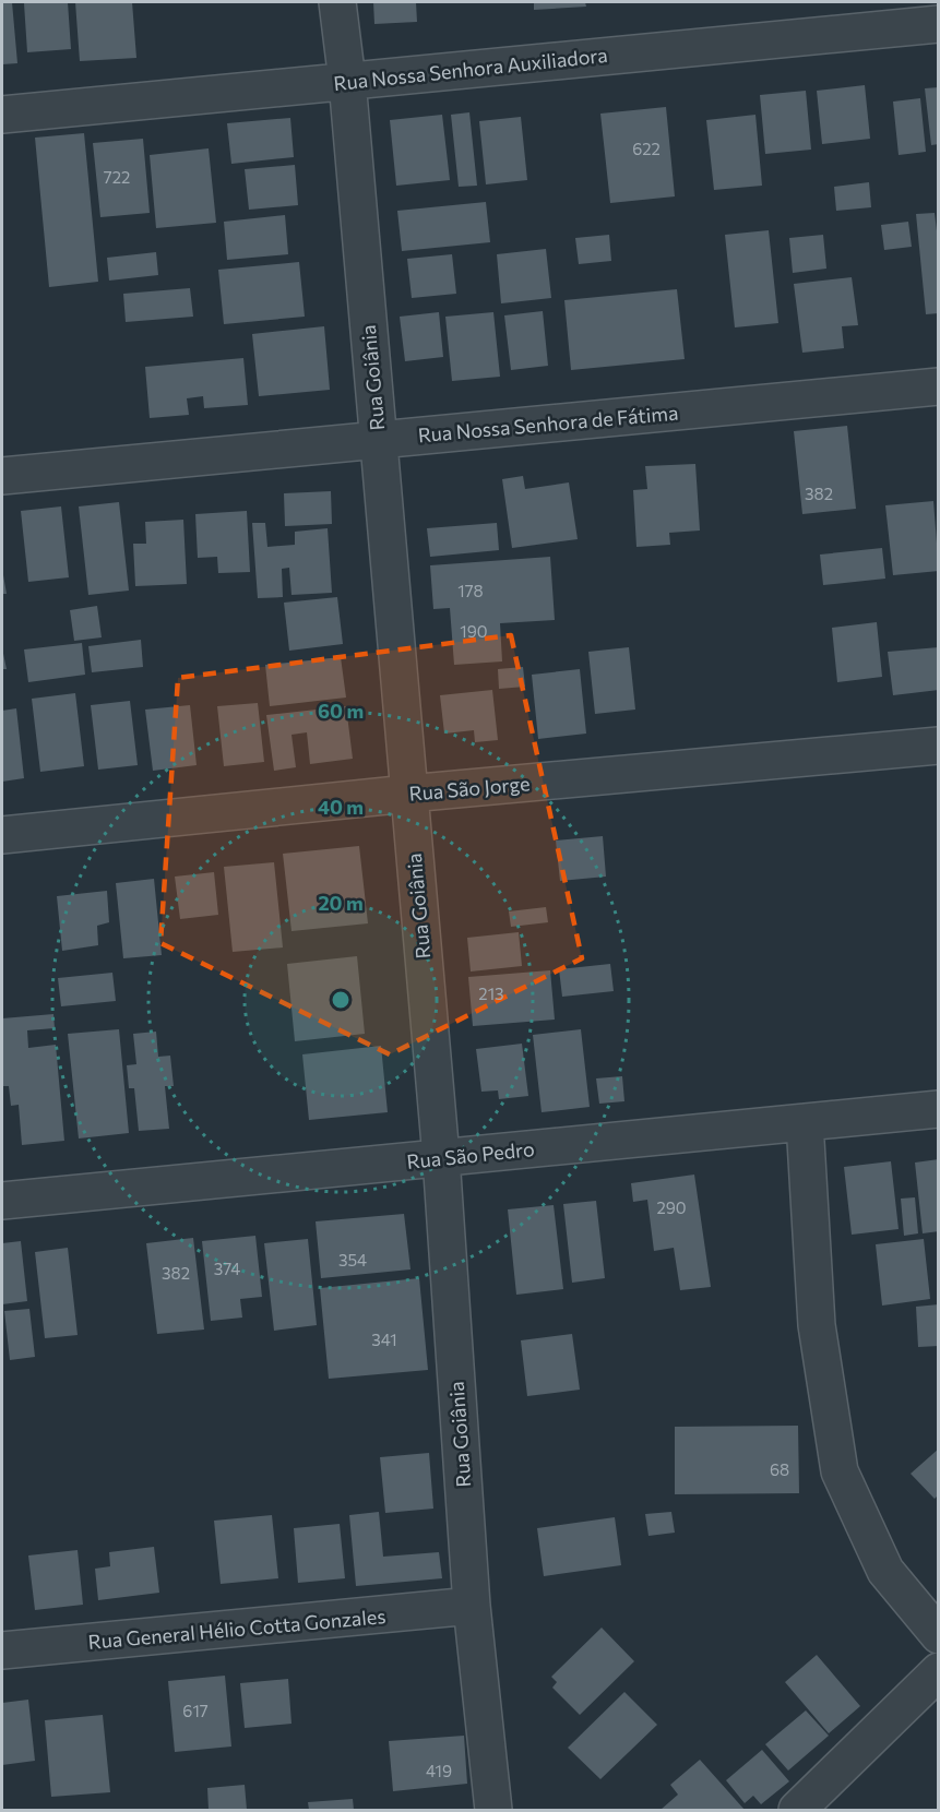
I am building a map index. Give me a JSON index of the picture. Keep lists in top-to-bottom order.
{
  "streets": {
    "street": [
      "Rua Nossa Senhora Auxiliadora",
      "Rua Goiânia",
      "Rua Nossa Senhora de Fátima",
      "Rua São Jorge",
      "Rua São Pedro",
      "Rua General Hélio Cotta Gonzales"
    ]
  },
  "crossings": [
    ["Rua Nossa Senhora Auxiliadora", "Rua Goiânia"],
    ["Rua Goiânia", "Rua Nossa Senhora de Fátima"],
    ["Rua Goiânia", "Rua São Jorge"],
    ["Rua Goiânia", "Rua São Pedro"],
    ["Rua Goiânia", "Rua General Hélio Cotta Gonzales"]
  ],
  "house_numbers": [
    "622",
    "722",
    "382",
    "178",
    "190",
    "213",
    "290",
    "354",
    "374",
    "382",
    "341",
    "68",
    "617",
    "419"
  ],
  "rings": ["60 m", "40 m", "20 m"]
}
